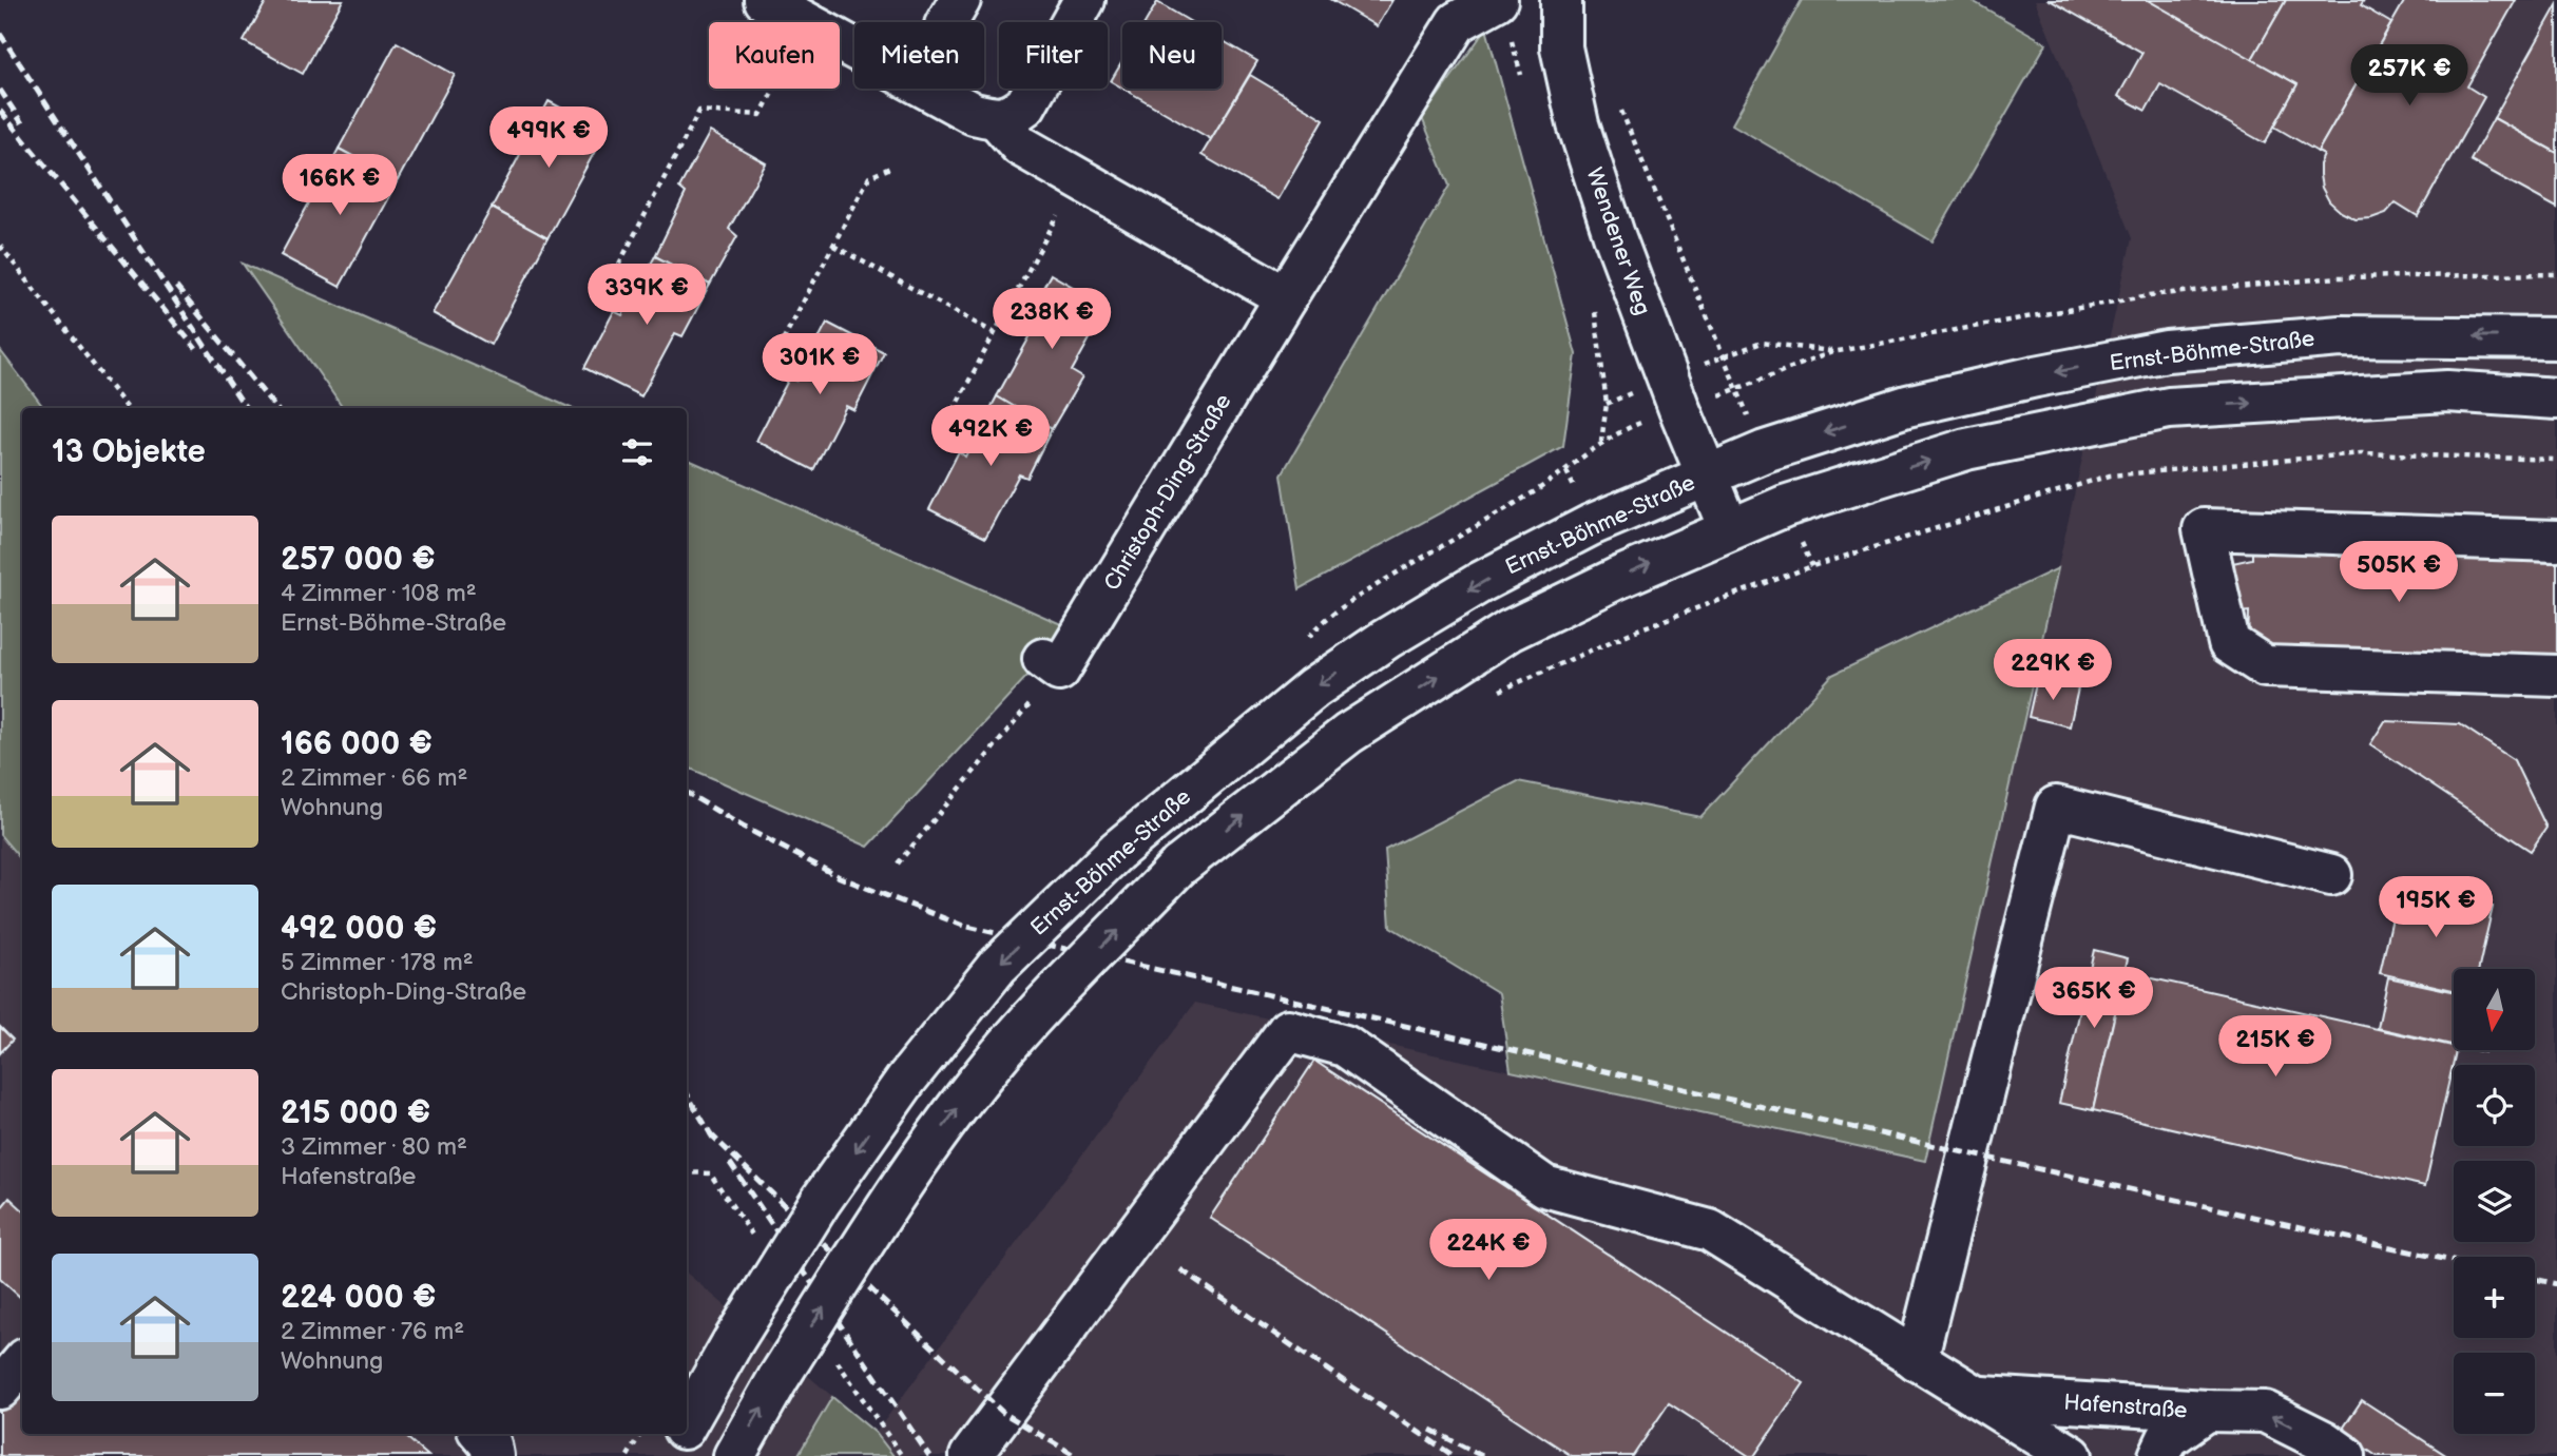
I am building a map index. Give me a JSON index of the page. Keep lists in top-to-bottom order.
{
  "streets": {
    "street": [
      "Wendener Weg",
      "Ernst-Böhme-Straße",
      "Christoph-Ding-Straße",
      "Hafenstraße"
    ]
  },
  "crossings": [
    ["Wendener Weg", "Ernst-Böhme-Straße"]
  ],
  "north": "bottom",
  "page": {
    "chip": [
      "Kaufen",
      "Mieten",
      "Filter",
      "Neu"
    ],
    "price": [
      "257K €",
      "499K €",
      "166K €",
      "339K €",
      "238K €",
      "301K €",
      "492K €",
      "505K €",
      "229K €",
      "195K €",
      "365K €",
      "215K €",
      "224K €"
    ],
    "heading": "13 Objekte",
    "list": [
      {
        "name": "257 000 €",
        "note": "4 Zimmer · 108 m² · Ernst-Böhme-Straße"
      },
      {
        "name": "166 000 €",
        "note": "2 Zimmer · 66 m² · Wohnung"
      },
      {
        "name": "492 000 €",
        "note": "5 Zimmer · 178 m² · Christoph-Ding-Straße"
      },
      {
        "name": "215 000 €",
        "note": "3 Zimmer · 80 m² · Hafenstraße"
      },
      {
        "name": "224 000 €",
        "note": "2 Zimmer · 76 m² · Wohnung"
      }
    ],
    "map_buttons": ["+", "−"]
  }
}
